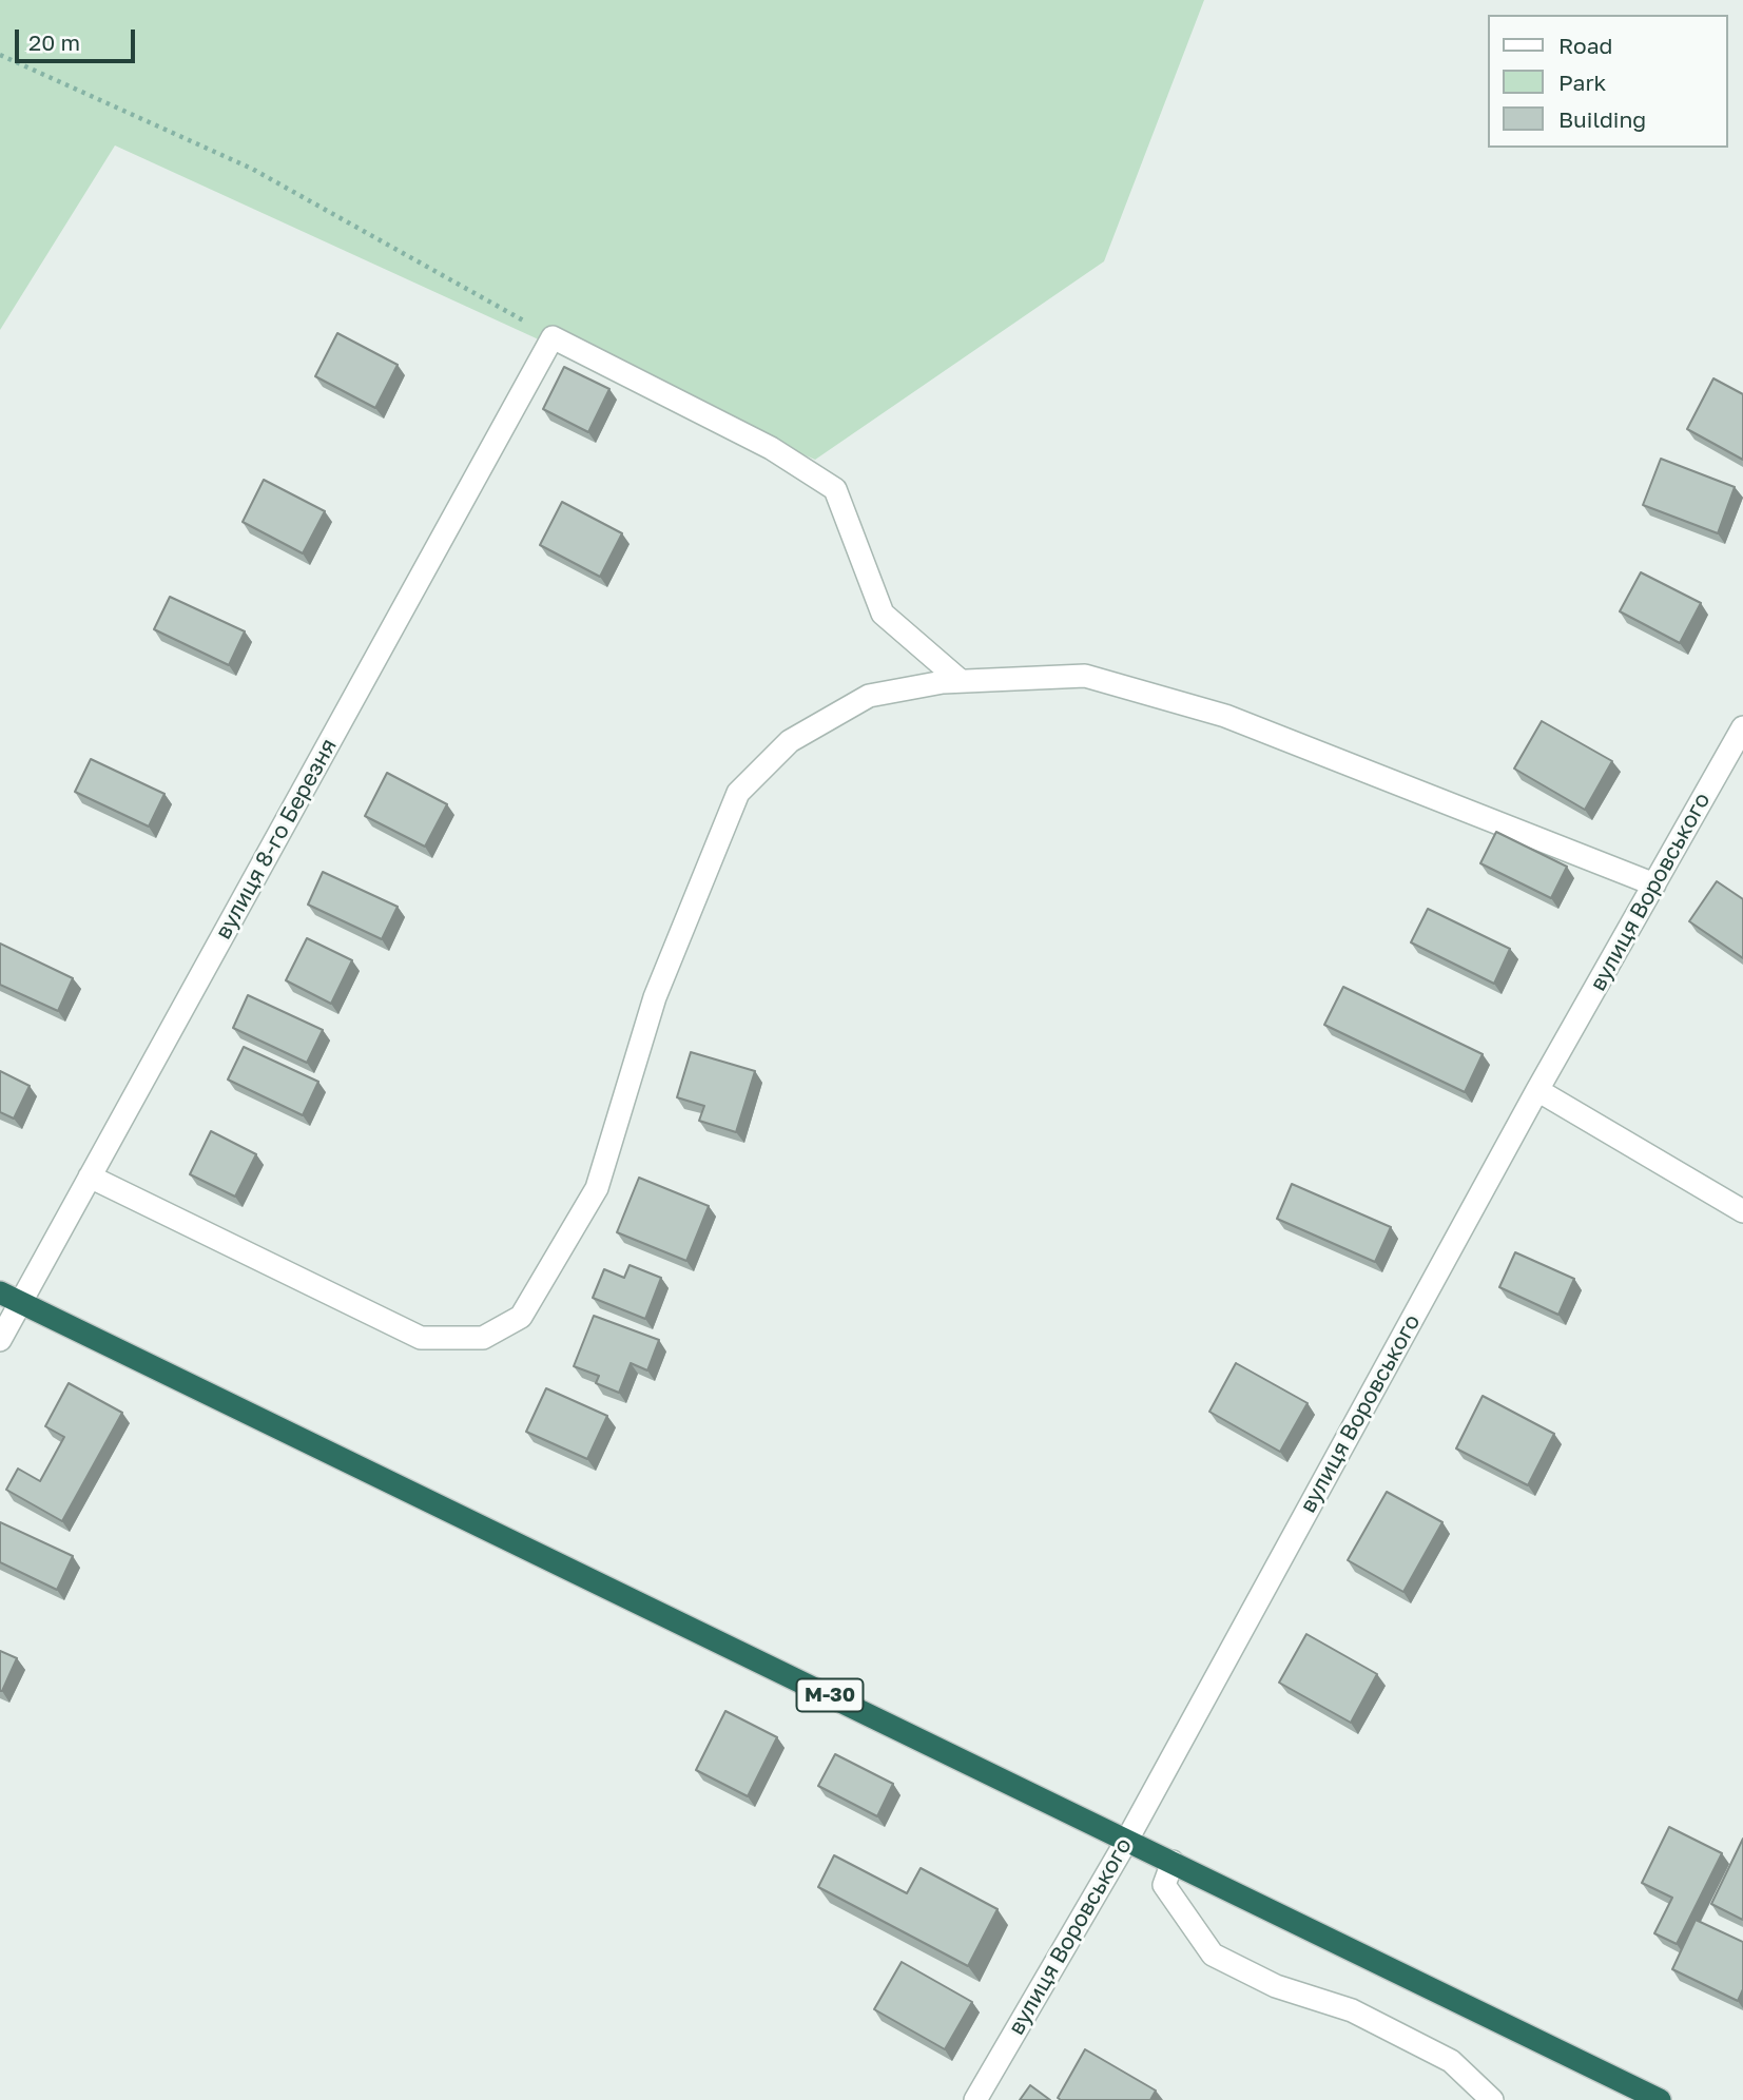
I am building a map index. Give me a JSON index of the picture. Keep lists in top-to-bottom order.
{
  "streets": {
    "highway": ["М-30"],
    "street": ["вулиця 8-го Березня", "вулиця Воровського"]
  },
  "crossings": [
    ["вулиця 8-го Березня", "М-30"],
    ["вулиця Воровського", "М-30"]
  ],
  "legend": ["Road", "Park", "Building"],
  "scale_bar": "20 m"
}
